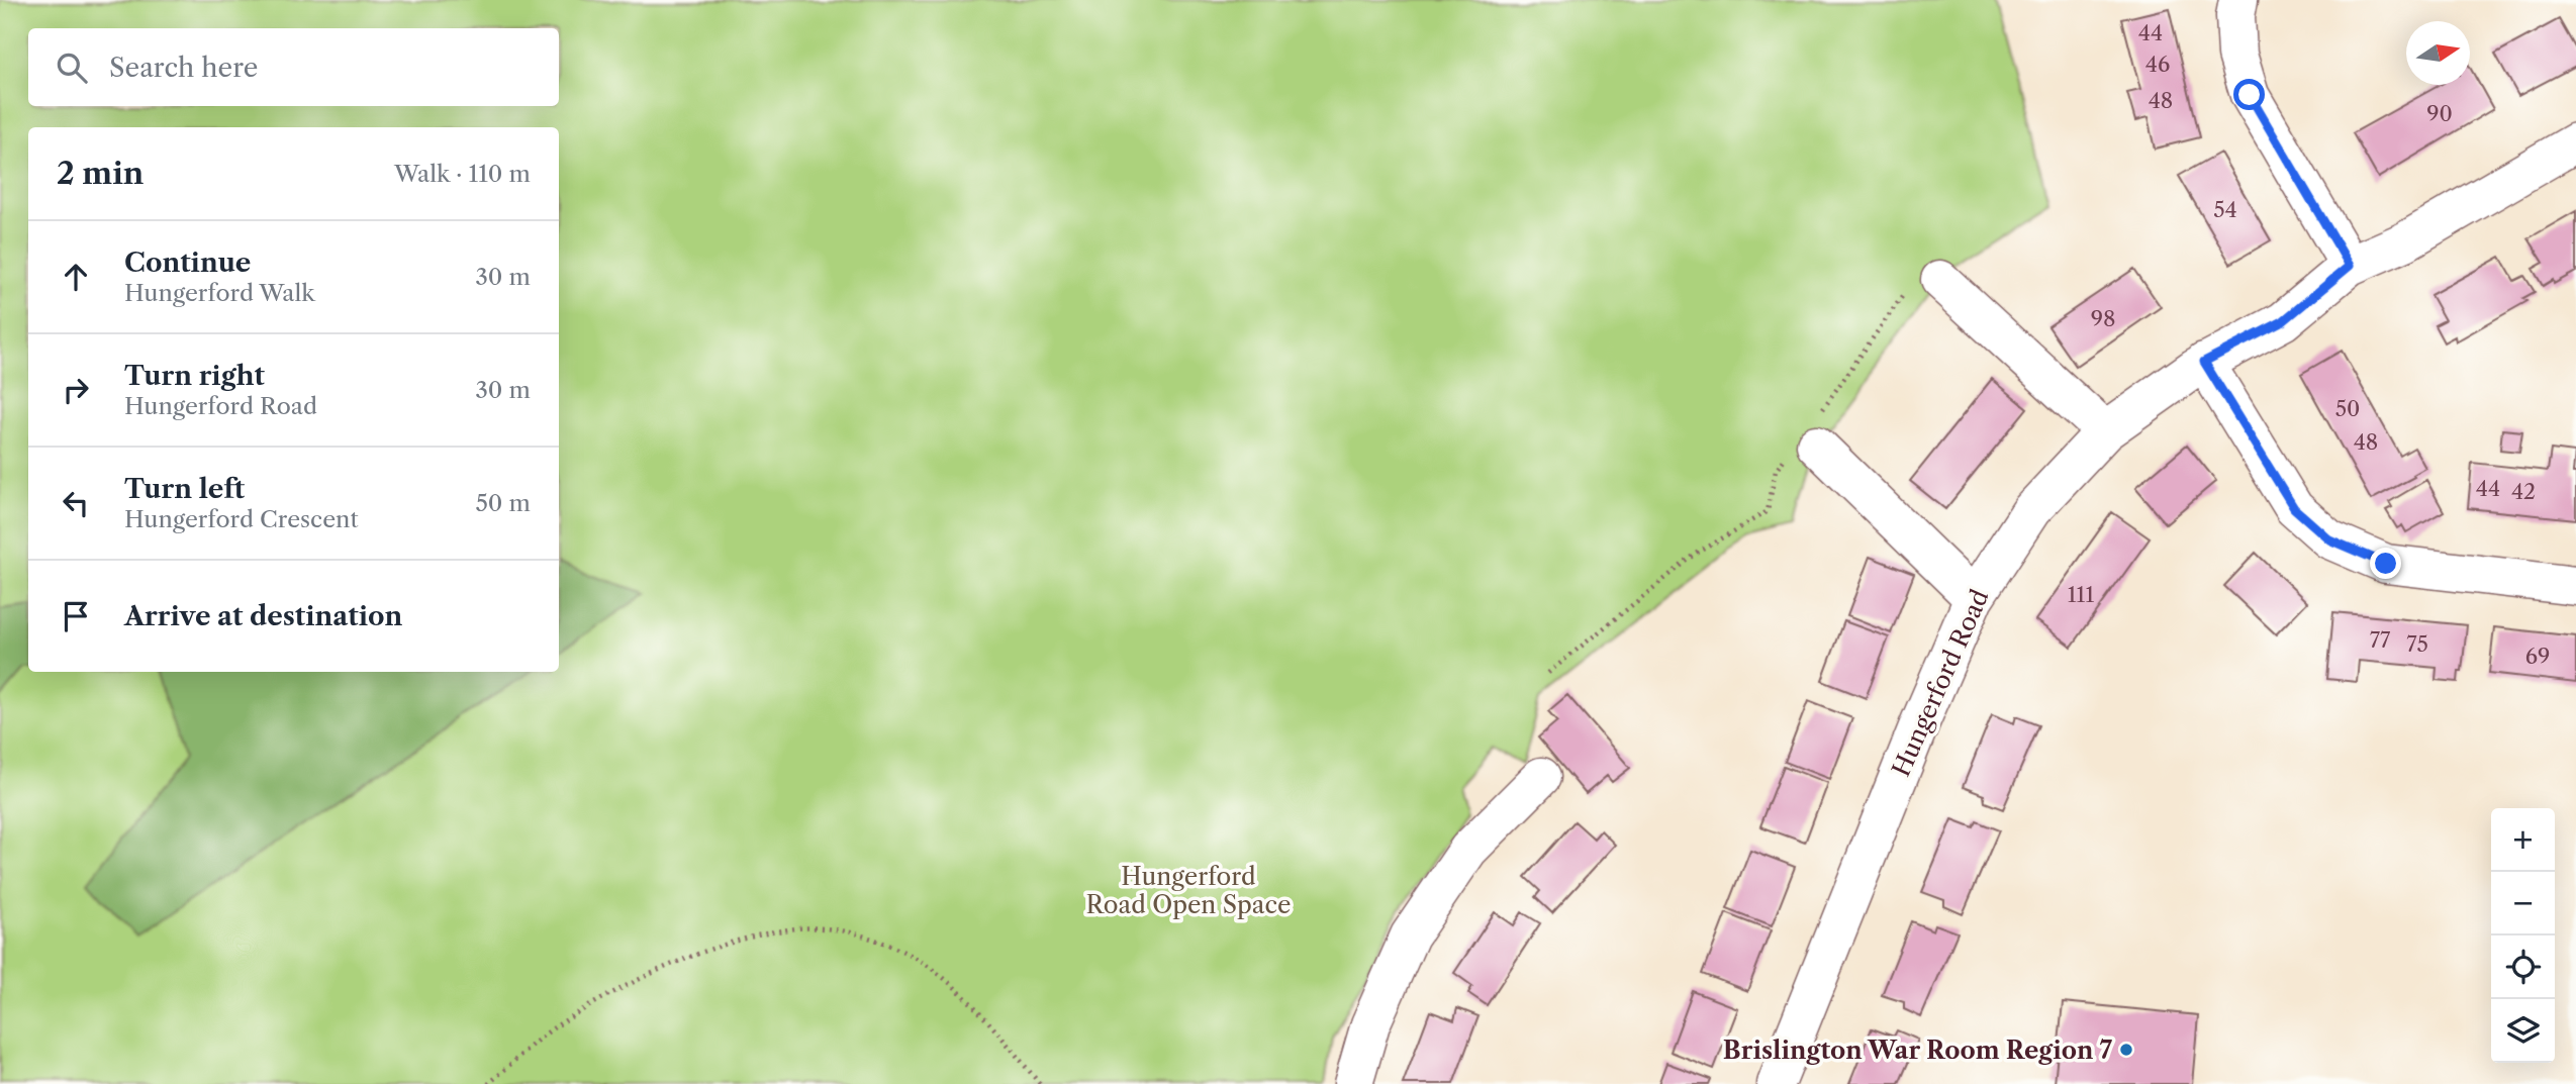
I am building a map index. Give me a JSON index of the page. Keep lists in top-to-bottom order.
{
  "streets": {
    "street": ["Hungerford Road"]
  },
  "parks": ["Hungerford Road Open Space"],
  "places": ["Brislington War Room Region 7"],
  "house_numbers": [
    "44",
    "46",
    "48",
    "90",
    "54",
    "98",
    "50",
    "48",
    "44",
    "42",
    "111",
    "77",
    "75",
    "69"
  ],
  "north": "right",
  "page": {
    "search": "Search here",
    "heading": ["2 min", "Walk · 110 m"],
    "list": [
      ["Continue", "Hungerford Walk", "30 m"],
      ["Turn right", "Hungerford Road", "30 m"],
      ["Turn left", "Hungerford Crescent", "50 m"],
      "Arrive at destination"
    ],
    "map_buttons": ["+", "−"]
  }
}
